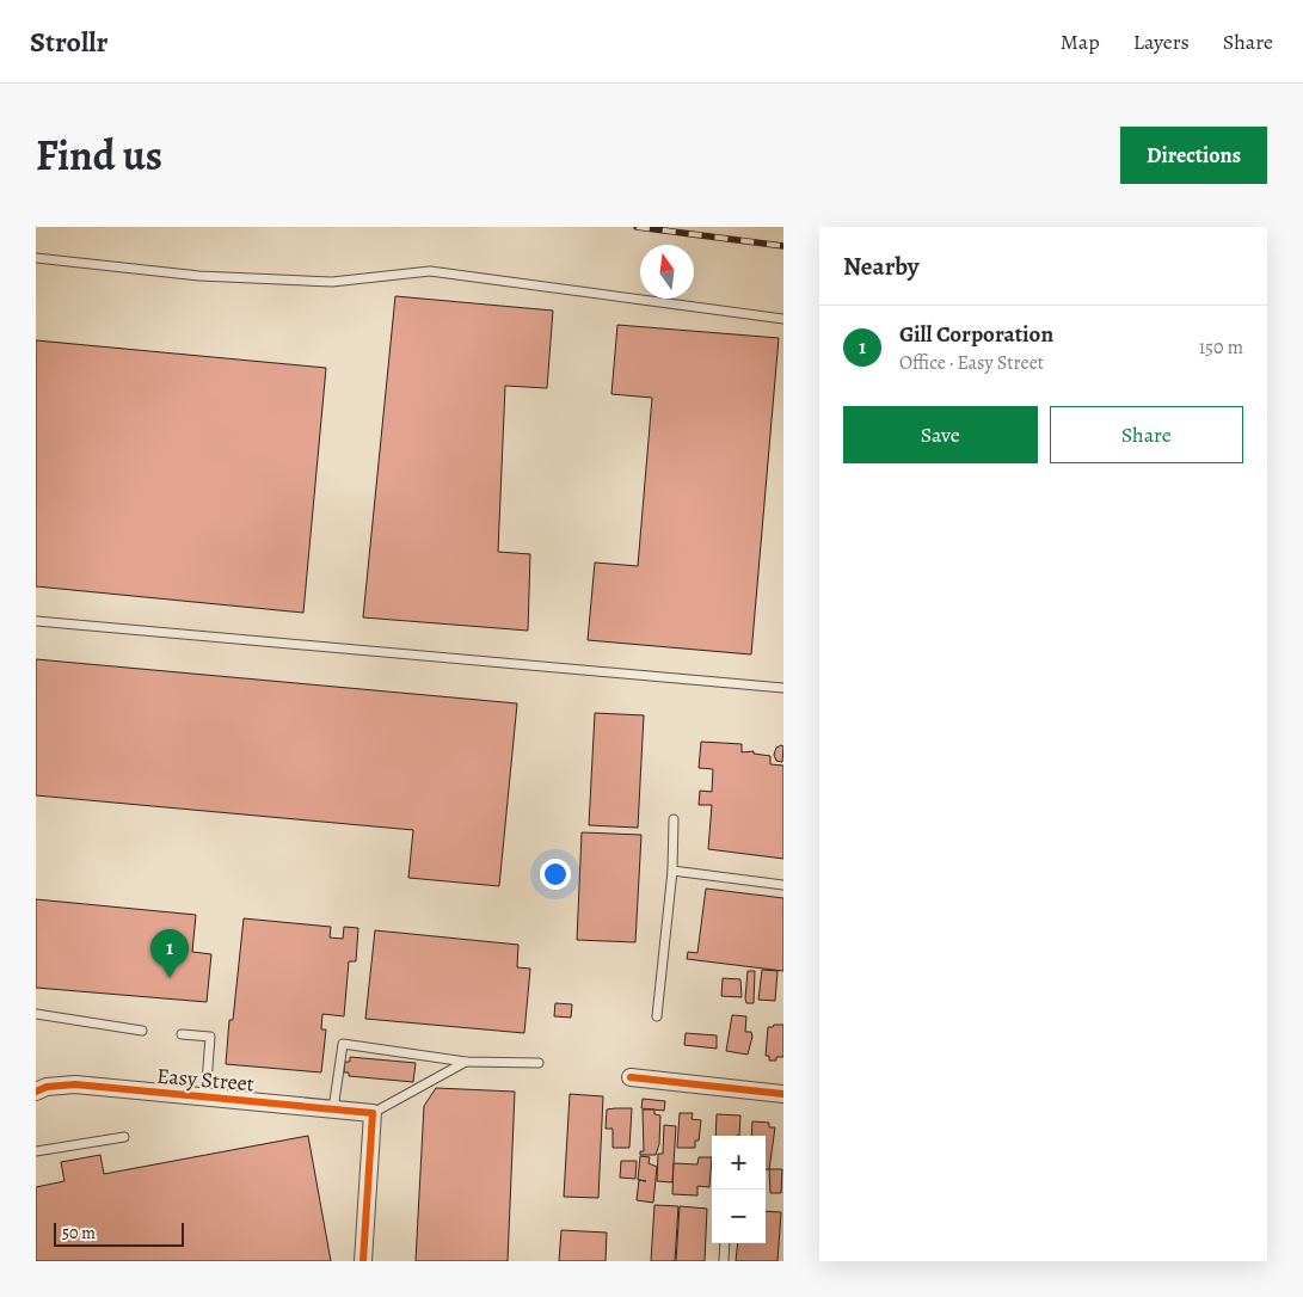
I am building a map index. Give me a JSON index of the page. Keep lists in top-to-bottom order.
{
  "streets": {
    "street": ["Easy Street"]
  },
  "scale_bar": "50 m",
  "north": "top",
  "page": {
    "header": "Strollr",
    "nav": ["Map", "Layers", "Share"],
    "title": "Find us",
    "buttons": [
      "Directions",
      ["Save", "Share"]
    ],
    "heading": "Nearby",
    "list": [
      {
        "mark": "1",
        "name": "Gill Corporation",
        "note": "Office · Easy Street",
        "value": "150 m"
      }
    ],
    "pins": "1",
    "map_buttons": ["+", "−"],
    "scale": "50 m"
  }
}
